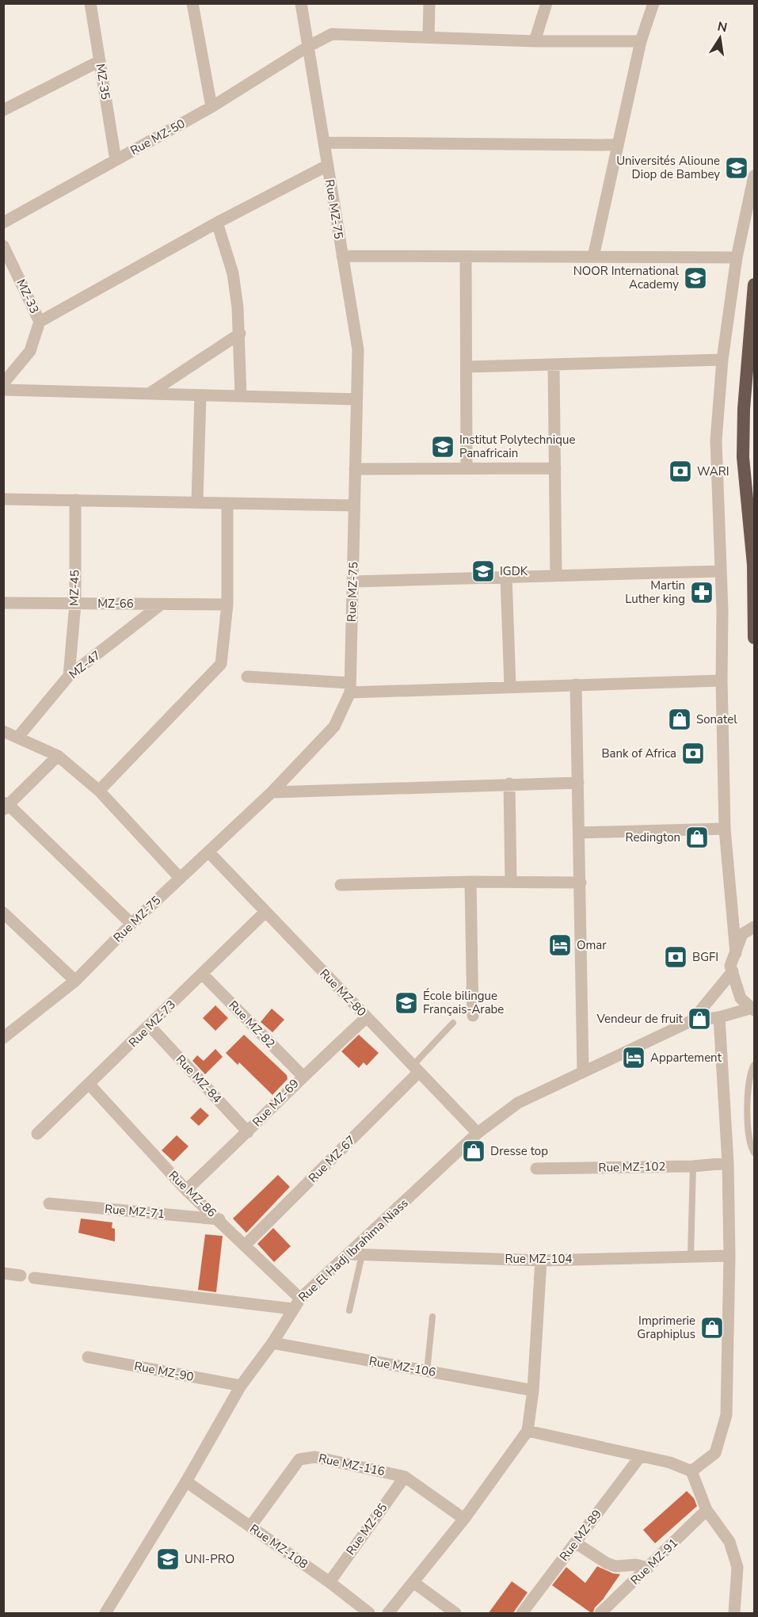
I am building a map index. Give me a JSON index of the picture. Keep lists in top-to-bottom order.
{
  "streets": {
    "street": [
      "MZ-35",
      "Rue MZ-50",
      "Rue MZ-75",
      "MZ-33",
      "MZ-45",
      "MZ-66",
      "MZ-47",
      "Rue MZ-80",
      "Rue MZ-73",
      "Rue MZ-82",
      "Rue MZ-84",
      "Rue MZ-69",
      "Rue MZ-67",
      "Rue MZ-102",
      "Rue MZ-86",
      "Rue MZ-71",
      "Rue El Hadj Ibrahima Niass",
      "Rue MZ-104",
      "Rue MZ-106",
      "Rue MZ-90",
      "Rue MZ-116",
      "Rue MZ-85",
      "Rue MZ-89",
      "Rue MZ-108",
      "Rue MZ-91"
    ]
  },
  "crossings": [
    ["MZ-35", "Rue MZ-50"],
    ["Rue MZ-50", "Rue MZ-75"],
    ["Rue MZ-75", "Rue MZ-80"],
    ["MZ-45", "MZ-66"],
    ["MZ-45", "MZ-47"],
    ["MZ-66", "MZ-47"],
    ["Rue MZ-80", "Rue MZ-73"],
    ["Rue MZ-80", "Rue MZ-69"],
    ["Rue MZ-80", "Rue MZ-67"],
    ["Rue MZ-80", "Rue El Hadj Ibrahima Niass"],
    ["Rue MZ-73", "Rue MZ-82"],
    ["Rue MZ-73", "Rue MZ-84"],
    ["Rue MZ-73", "Rue MZ-86"],
    ["Rue MZ-82", "Rue MZ-69"],
    ["Rue MZ-84", "Rue MZ-69"],
    ["Rue MZ-69", "Rue MZ-86"],
    ["Rue MZ-67", "Rue MZ-86"],
    ["Rue MZ-86", "Rue MZ-71"],
    ["Rue MZ-86", "Rue El Hadj Ibrahima Niass"],
    ["Rue El Hadj Ibrahima Niass", "Rue MZ-104"],
    ["Rue El Hadj Ibrahima Niass", "Rue MZ-106"],
    ["Rue El Hadj Ibrahima Niass", "Rue MZ-90"],
    ["Rue El Hadj Ibrahima Niass", "Rue MZ-108"],
    ["Rue MZ-116", "Rue MZ-85"],
    ["Rue MZ-116", "Rue MZ-108"],
    ["Rue MZ-85", "Rue MZ-108"]
  ],
  "places": {
    "school or university": [
      "Universités Alioune Diop de Bambey",
      "NOOR International Academy",
      "Institut Polytechnique Panafricain",
      "IGDK",
      "École bilingue Français-Arabe",
      "UNI-PRO"
    ],
    "bank": ["WARI", "Bank of Africa", "BGFI"],
    "pharmacy": ["Martin Luther king"],
    "shop": [
      "Sonatel",
      "Redington",
      "Vendeur de fruit",
      "Dresse top",
      "Imprimerie Graphiplus"
    ],
    "hotel": ["Omar", "Appartement"]
  },
  "north": "top"
}
